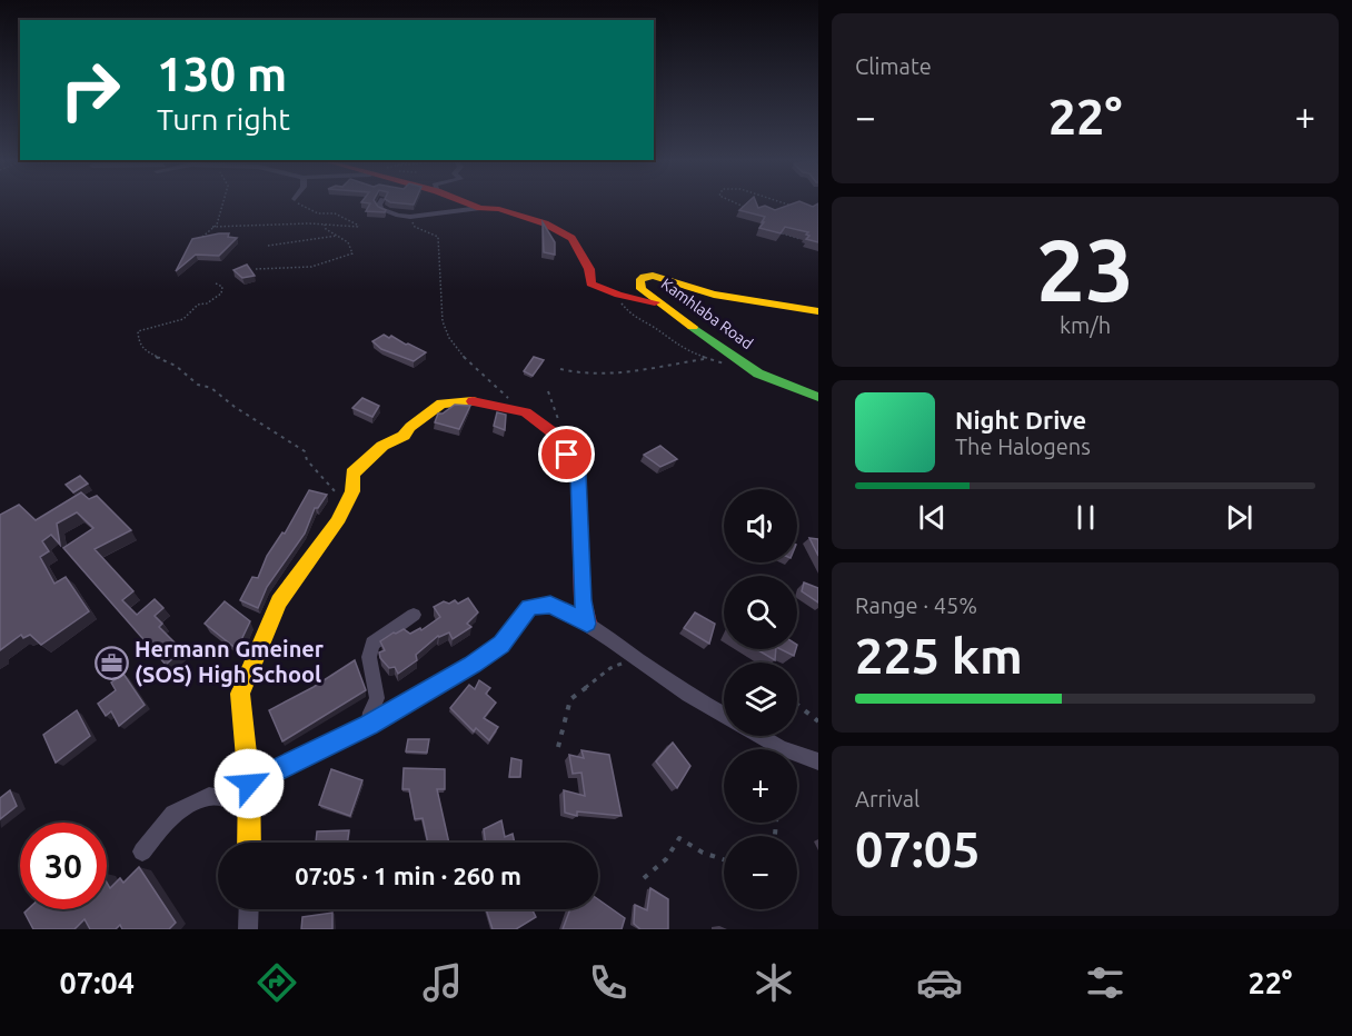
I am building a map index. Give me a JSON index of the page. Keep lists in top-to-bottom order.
{
  "streets": {
    "street": ["Kamhlaba Road"]
  },
  "places": {
    "office": ["Hermann Gmeiner (SOS) High School"]
  },
  "page": {
    "tile": [
      "Climate",
      ["23", "km/h"],
      ["Range · 45%", "225 km"],
      ["Arrival", "07:05"]
    ],
    "turn": ["130 m", "Turn right"],
    "heat": ["−", "22°", "+"],
    "song": ["Night Drive", "The Halogens"],
    "map_buttons": ["+", "−"],
    "limit": "30",
    "trip": "07:05 · 1 min · 260 m",
    "tabs": ["07:04", "22°"]
  }
}
